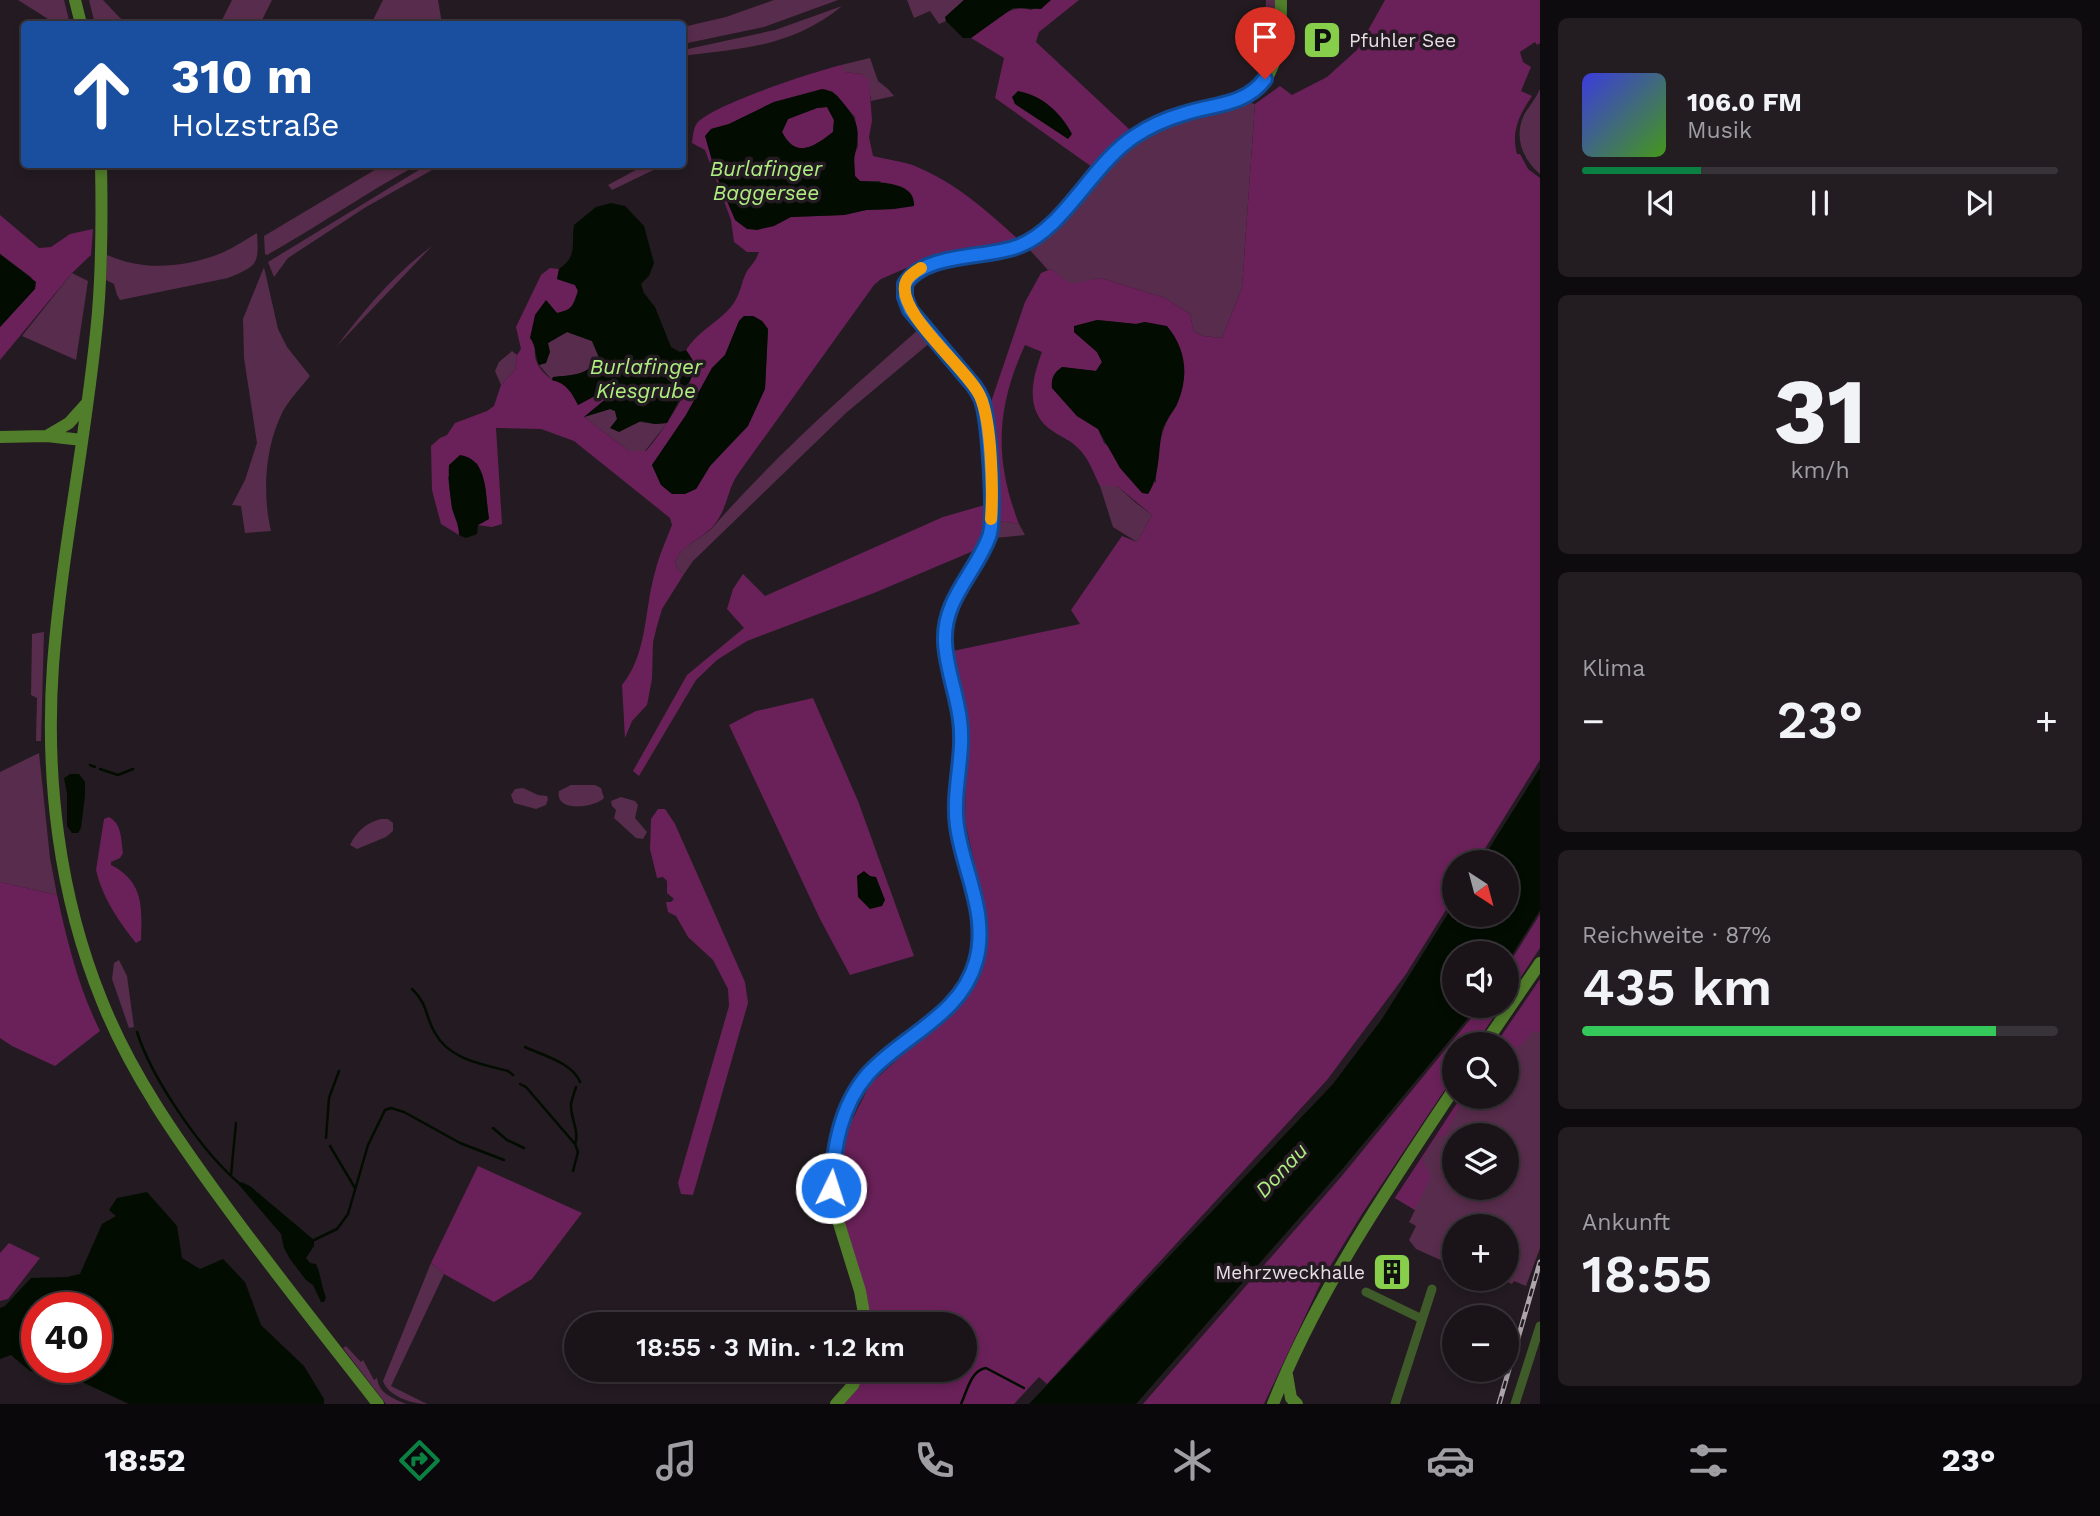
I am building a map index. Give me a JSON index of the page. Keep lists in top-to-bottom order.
{
  "water": ["Burlafinger Baggersee", "Burlafinger Kiesgrube", "Donau"],
  "places": {
    "parking": ["Pfuhler See"],
    "building": ["Mehrzweckhalle"]
  },
  "north": "bottom right",
  "page": {
    "turn": ["310 m", "Holzstraße"],
    "song": ["106.0 FM", "Musik"],
    "tile": [
      ["31", "km/h"],
      "Klima",
      ["Reichweite · 87%", "435 km"],
      ["Ankunft", "18:55"]
    ],
    "heat": ["−", "23°", "+"],
    "map_buttons": ["+", "−"],
    "limit": "40",
    "trip": "18:55 · 3 Min. · 1.2 km",
    "tabs": ["18:52", "23°"]
  }
}
